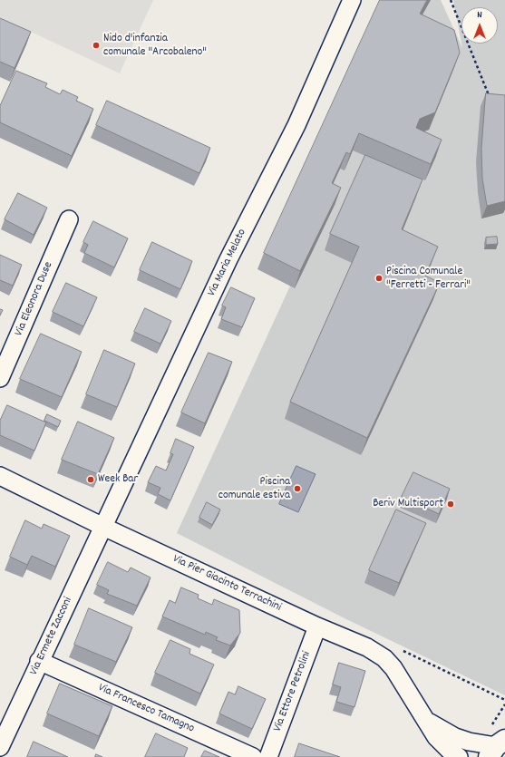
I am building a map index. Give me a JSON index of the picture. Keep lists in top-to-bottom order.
{
  "streets": {
    "street": [
      "Via Maria Melato",
      "Via Eleonora Duse",
      "Via Pier Giacinto Terrachini",
      "Via Ermete Zacconi",
      "Via Ettore Petrolini",
      "Via Francesco Tamagno"
    ]
  },
  "crossings": [
    ["Via Maria Melato", "Via Pier Giacinto Terrachini"],
    ["Via Maria Melato", "Via Ermete Zacconi"],
    ["Via Pier Giacinto Terrachini", "Via Ermete Zacconi"],
    ["Via Pier Giacinto Terrachini", "Via Ettore Petrolini"],
    ["Via Ermete Zacconi", "Via Francesco Tamagno"]
  ],
  "places": [
    "Nido d'infanzia comunale \"Arcobaleno\"",
    "Piscina Comunale \"Ferretti - Ferrari\"",
    "Week Bar",
    "Piscina comunale estiva",
    "Beriv Multisport"
  ],
  "north": "top"
}
